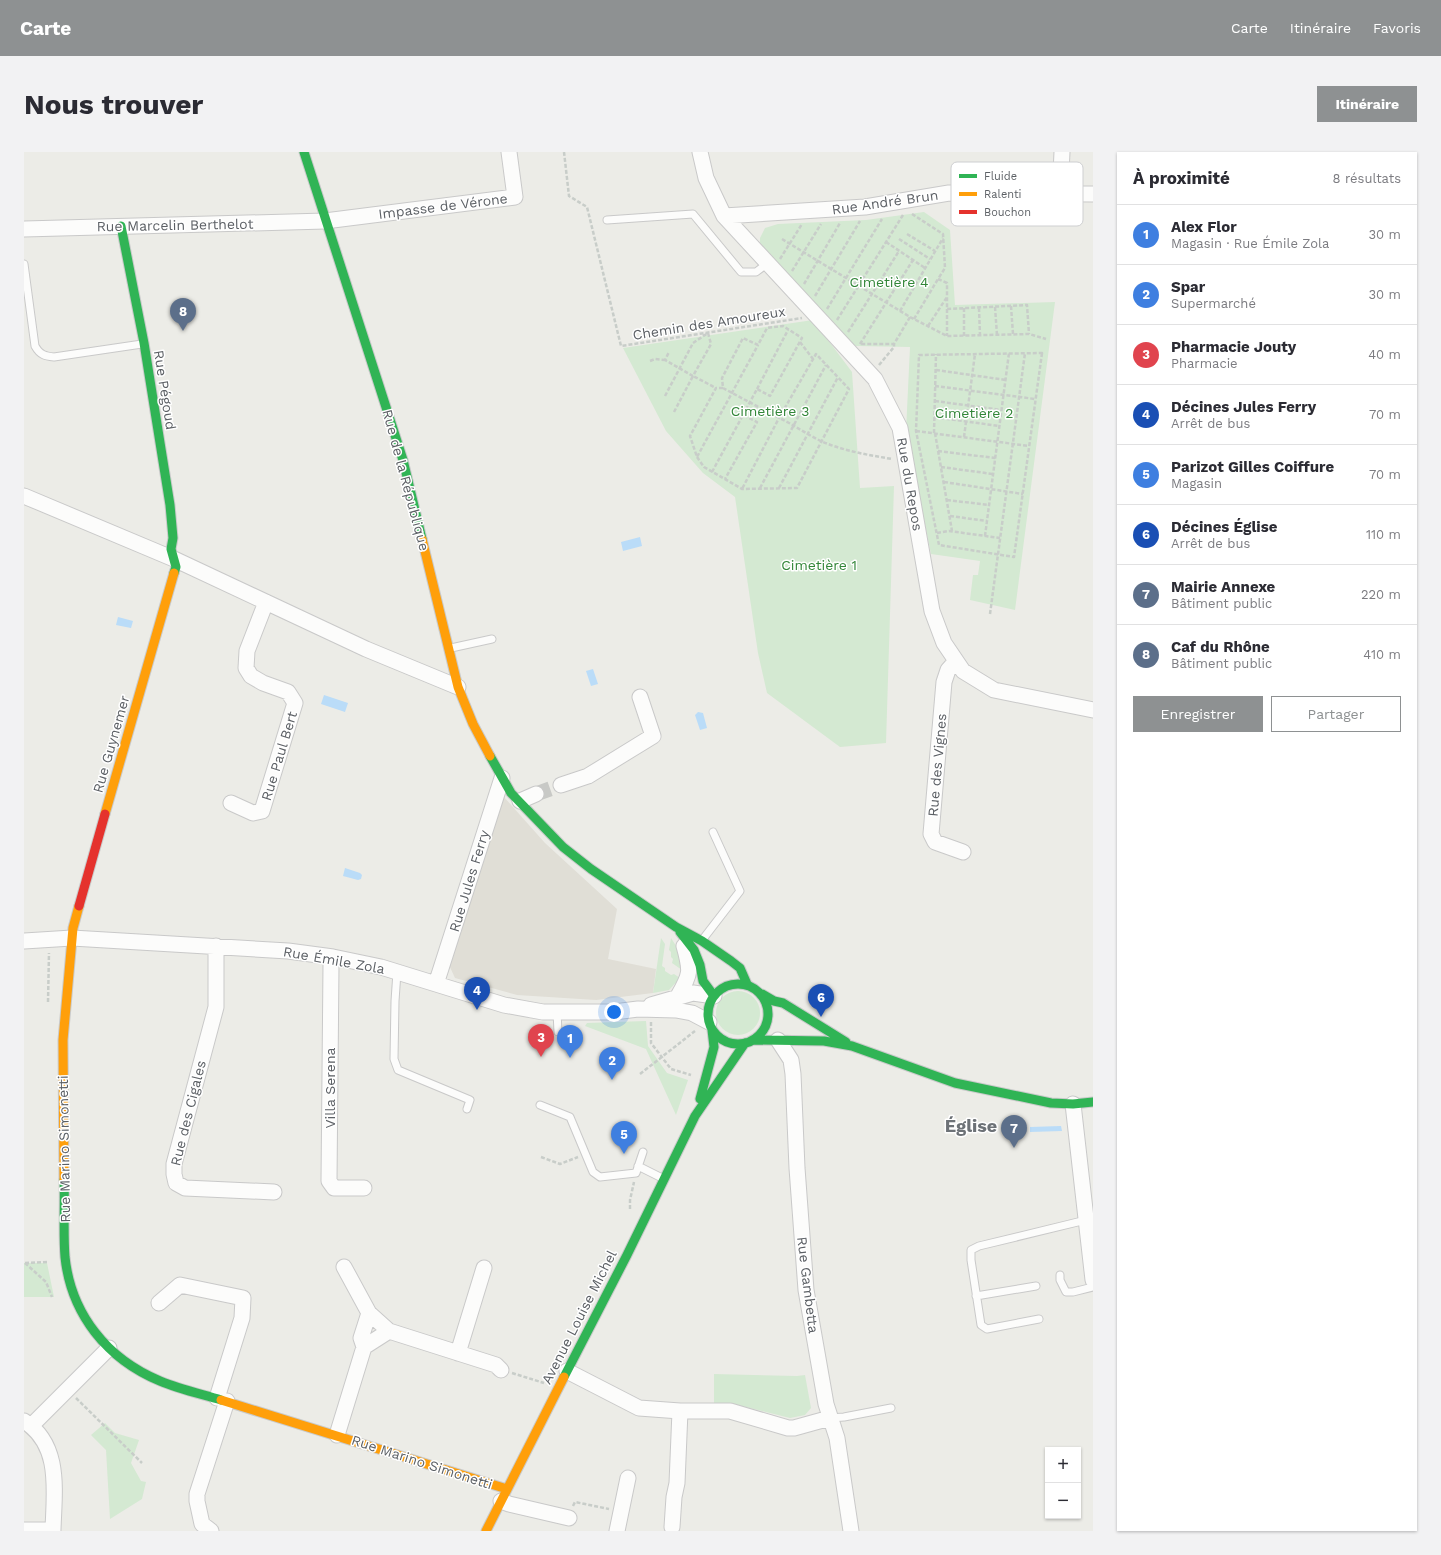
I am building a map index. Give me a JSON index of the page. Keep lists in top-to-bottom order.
{
  "streets": {
    "street": [
      "Rue André Brun",
      "Impasse de Vérone",
      "Rue Marcelin Berthelot",
      "Rue Pégoud",
      "Rue de la République",
      "Rue du Repos",
      "Rue Guynemer",
      "Rue Paul Bert",
      "Rue des Vignes",
      "Rue Jules Ferry",
      "Rue Émile Zola",
      "Villa Serena",
      "Rue des Cigales",
      "Rue Marino Simonetti",
      "Rue Gambetta",
      "Avenue Louise Michel"
    ],
    "path": ["Chemin des Amoureux"]
  },
  "crossings": [
    ["Rue André Brun", "Rue du Repos"],
    ["Impasse de Vérone", "Rue Marcelin Berthelot"],
    ["Impasse de Vérone", "Rue de la République"],
    ["Rue Marcelin Berthelot", "Rue Pégoud"],
    ["Rue Marcelin Berthelot", "Rue de la République"],
    ["Chemin des Amoureux", "Rue du Repos"],
    ["Rue Pégoud", "Rue Guynemer"],
    ["Rue de la République", "Rue Jules Ferry"],
    ["Rue de la République", "Rue Émile Zola"],
    ["Rue de la République", "Avenue Louise Michel"],
    ["Rue du Repos", "Rue des Vignes"],
    ["Rue Guynemer", "Rue Émile Zola"],
    ["Rue Guynemer", "Rue Marino Simonetti"],
    ["Rue Jules Ferry", "Rue Émile Zola"],
    ["Rue Émile Zola", "Villa Serena"],
    ["Rue Émile Zola", "Rue des Cigales"],
    ["Rue Émile Zola", "Rue Marino Simonetti"],
    ["Rue Émile Zola", "Avenue Louise Michel"],
    ["Rue Marino Simonetti", "Avenue Louise Michel"]
  ],
  "districts": ["Église"],
  "parks": [
    "Cimetière 4",
    "Cimetière 3",
    "Cimetière 2",
    "Cimetière 1"
  ],
  "legend": ["Fluide", "Ralenti", "Bouchon"],
  "page": {
    "header": "Carte",
    "nav": ["Carte", "Itinéraire", "Favoris"],
    "buttons": [
      "Itinéraire",
      ["Enregistrer", "Partager"]
    ],
    "title": "Nous trouver",
    "heading": ["À proximité", "8 résultats"],
    "list": [
      {
        "mark": "1",
        "name": "Alex Flor",
        "note": "Magasin · Rue Émile Zola",
        "value": "30 m"
      },
      {
        "mark": "2",
        "name": "Spar",
        "note": "Supermarché",
        "value": "30 m"
      },
      {
        "mark": "3",
        "name": "Pharmacie Jouty",
        "note": "Pharmacie",
        "value": "40 m"
      },
      {
        "mark": "4",
        "name": "Décines Jules Ferry",
        "note": "Arrêt de bus",
        "value": "70 m"
      },
      {
        "mark": "5",
        "name": "Parizot Gilles Coiffure",
        "note": "Magasin",
        "value": "70 m"
      },
      {
        "mark": "6",
        "name": "Décines Église",
        "note": "Arrêt de bus",
        "value": "110 m"
      },
      {
        "mark": "7",
        "name": "Mairie Annexe",
        "note": "Bâtiment public",
        "value": "220 m"
      },
      {
        "mark": "8",
        "name": "Caf du Rhône",
        "note": "Bâtiment public",
        "value": "410 m"
      }
    ],
    "pins": [
      "8",
      "4",
      "6",
      "3",
      "1",
      "2",
      "7",
      "5"
    ],
    "map_buttons": ["+", "−"]
  }
}
